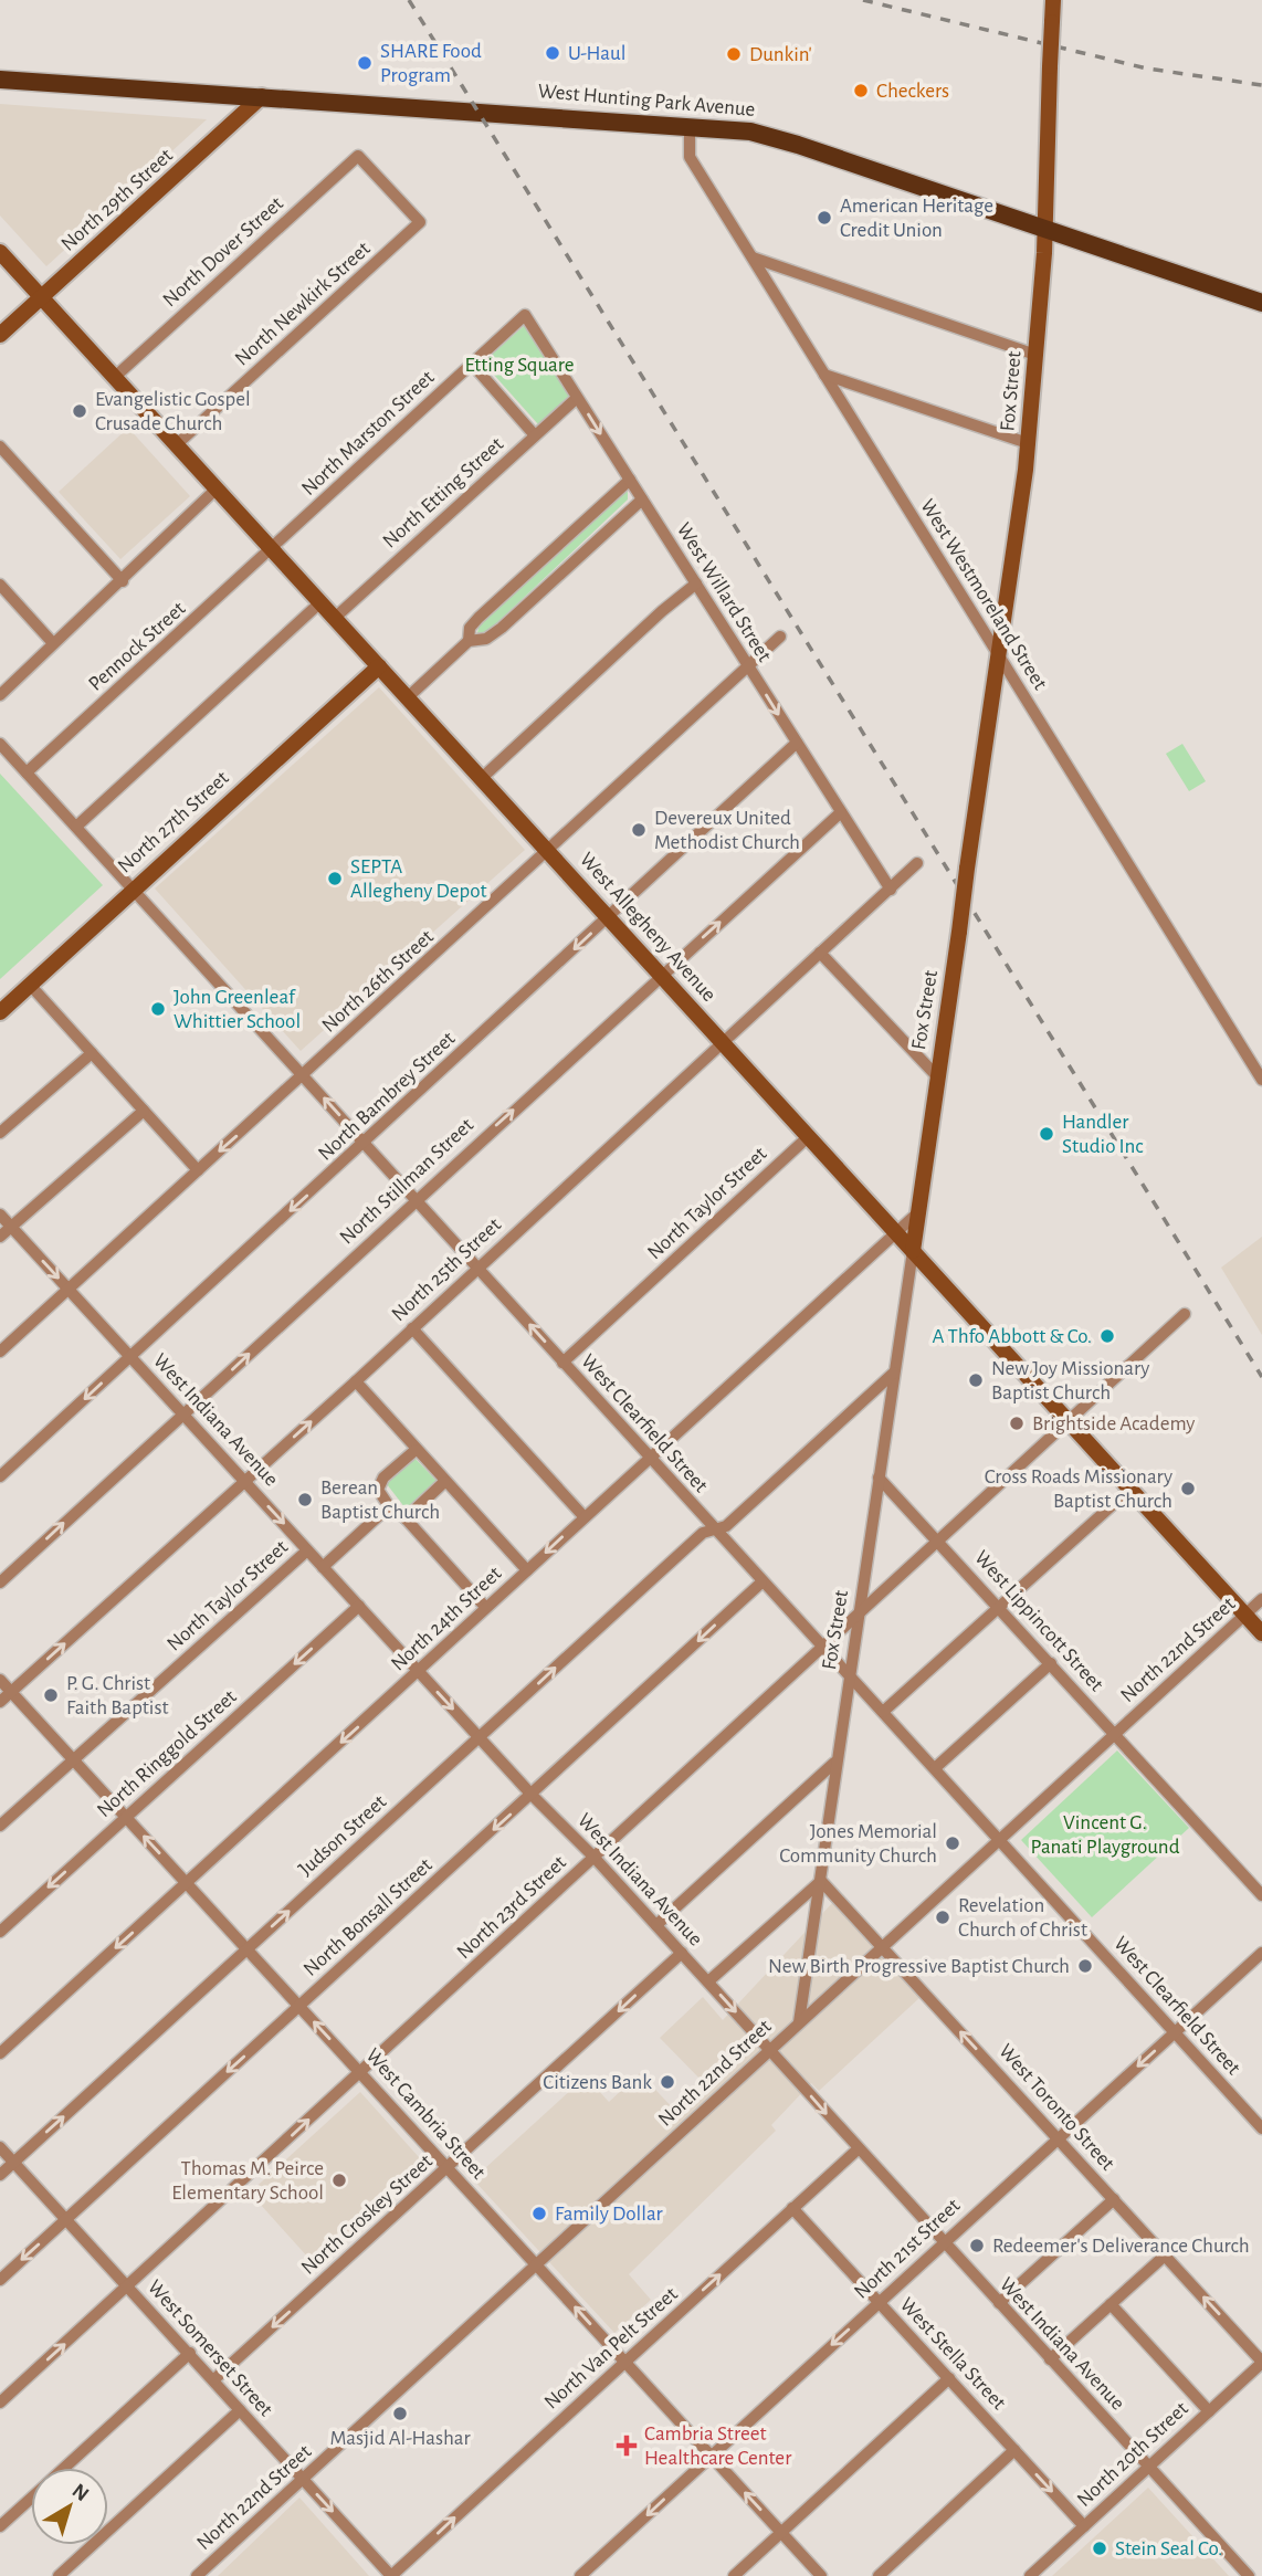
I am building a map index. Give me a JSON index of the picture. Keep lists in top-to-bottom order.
{
  "streets": {
    "main road": ["West Hunting Park Avenue"],
    "street": [
      "North 29th Street",
      "North Dover Street",
      "North Newkirk Street",
      "Fox Street",
      "North Marston Street",
      "North Etting Street",
      "West Willard Street",
      "West Westmoreland Street",
      "Pennock Street",
      "North 27th Street",
      "West Allegheny Avenue",
      "North 26th Street",
      "North Bambrey Street",
      "North Stillman Street",
      "North Taylor Street",
      "North 25th Street",
      "West Indiana Avenue",
      "West Clearfield Street",
      "North 24th Street",
      "West Lippincott Street",
      "North 22nd Street",
      "North Ringgold Street",
      "Judson Street",
      "North 23rd Street",
      "North Bonsall Street",
      "West Toronto Street",
      "West Cambria Street",
      "North Croskey Street",
      "North 21st Street",
      "West Somerset Street",
      "North Van Pelt Street",
      "West Stella Street",
      "North 20th Street"
    ]
  },
  "crossings": [
    ["West Hunting Park Avenue", "North 29th Street"],
    ["West Hunting Park Avenue", "Fox Street"],
    ["West Hunting Park Avenue", "West Westmoreland Street"],
    ["North 29th Street", "West Allegheny Avenue"],
    ["North Dover Street", "North Newkirk Street"],
    ["North Dover Street", "West Allegheny Avenue"],
    ["North Newkirk Street", "West Allegheny Avenue"],
    ["Fox Street", "West Westmoreland Street"],
    ["Fox Street", "West Allegheny Avenue"],
    ["Fox Street", "West Clearfield Street"],
    ["Fox Street", "North 24th Street"],
    ["Fox Street", "West Lippincott Street"],
    ["Fox Street", "North 22nd Street"],
    ["Fox Street", "Judson Street"],
    ["Fox Street", "North 23rd Street"],
    ["Fox Street", "West Toronto Street"],
    ["North Marston Street", "West Willard Street"],
    ["North Marston Street", "Pennock Street"],
    ["North Marston Street", "West Allegheny Avenue"],
    ["North Etting Street", "West Willard Street"],
    ["North Etting Street", "West Allegheny Avenue"],
    ["West Willard Street", "North 26th Street"],
    ["West Willard Street", "North Bambrey Street"],
    ["West Willard Street", "North Stillman Street"],
    ["West Willard Street", "North 25th Street"],
    ["Pennock Street", "West Allegheny Avenue"],
    ["Pennock Street", "West Clearfield Street"],
    ["North 27th Street", "West Allegheny Avenue"],
    ["North 27th Street", "West Clearfield Street"],
    ["West Allegheny Avenue", "North 26th Street"],
    ["West Allegheny Avenue", "North Bambrey Street"],
    ["West Allegheny Avenue", "North Stillman Street"],
    ["West Allegheny Avenue", "North Taylor Street"],
    ["West Allegheny Avenue", "North 25th Street"],
    ["West Allegheny Avenue", "North 24th Street"],
    ["West Allegheny Avenue", "North 22nd Street"],
    ["West Allegheny Avenue", "North 23rd Street"],
    ["North 26th Street", "West Indiana Avenue"],
    ["North 26th Street", "West Clearfield Street"],
    ["North Bambrey Street", "West Indiana Avenue"],
    ["North Bambrey Street", "West Clearfield Street"],
    ["North Stillman Street", "West Indiana Avenue"],
    ["North Stillman Street", "West Clearfield Street"],
    ["North Taylor Street", "West Indiana Avenue"],
    ["North Taylor Street", "West Clearfield Street"],
    ["North Taylor Street", "West Cambria Street"],
    ["North 25th Street", "West Indiana Avenue"],
    ["North 25th Street", "West Clearfield Street"],
    ["North 25th Street", "West Cambria Street"],
    ["West Indiana Avenue", "North 24th Street"],
    ["West Indiana Avenue", "North 22nd Street"],
    ["West Indiana Avenue", "North Ringgold Street"],
    ["West Indiana Avenue", "Judson Street"],
    ["West Indiana Avenue", "North 23rd Street"],
    ["West Indiana Avenue", "North Bonsall Street"],
    ["West Indiana Avenue", "North Croskey Street"],
    ["West Indiana Avenue", "North 21st Street"],
    ["West Indiana Avenue", "North Van Pelt Street"],
    ["West Indiana Avenue", "North 20th Street"],
    ["West Clearfield Street", "North 24th Street"],
    ["West Clearfield Street", "North 22nd Street"],
    ["West Clearfield Street", "Judson Street"],
    ["West Clearfield Street", "North 23rd Street"],
    ["West Clearfield Street", "North Bonsall Street"],
    ["West Clearfield Street", "North 21st Street"],
    ["North 24th Street", "West Cambria Street"],
    ["West Lippincott Street", "North 22nd Street"],
    ["West Lippincott Street", "North 23rd Street"],
    ["North 22nd Street", "West Toronto Street"],
    ["North 22nd Street", "West Cambria Street"],
    ["North 22nd Street", "West Somerset Street"],
    ["North Ringgold Street", "West Cambria Street"],
    ["Judson Street", "West Cambria Street"],
    ["Judson Street", "West Somerset Street"],
    ["North 23rd Street", "West Cambria Street"],
    ["North 23rd Street", "West Somerset Street"],
    ["North Bonsall Street", "West Cambria Street"],
    ["North Bonsall Street", "West Somerset Street"],
    ["West Toronto Street", "North 21st Street"],
    ["West Toronto Street", "North 20th Street"],
    ["West Cambria Street", "North Croskey Street"],
    ["West Cambria Street", "North 21st Street"],
    ["West Cambria Street", "North Van Pelt Street"],
    ["North Croskey Street", "West Somerset Street"],
    ["North 21st Street", "West Stella Street"],
    ["West Somerset Street", "North Van Pelt Street"],
    ["North Van Pelt Street", "West Stella Street"],
    ["West Stella Street", "North 20th Street"]
  ],
  "one_way": [
    "North Bambrey Street",
    "North Stillman Street",
    "North 25th Street",
    "North 24th Street",
    "North Ringgold Street",
    "Judson Street",
    "North Bonsall Street",
    "North Croskey Street",
    "North 21st Street",
    "North Van Pelt Street"
  ],
  "parks": ["Etting Square", "Vincent G. Panati Playground"],
  "places": {
    "other": [
      "U-Haul",
      "Dunkin'",
      "SHARE Food Program",
      "Checkers",
      "American Heritage Credit Union",
      "Evangelistic Gospel Crusade Church",
      "Devereux United Methodist Church",
      "SEPTA Allegheny Depot",
      "John Greenleaf Whittier School",
      "Handler Studio Inc",
      "A Thfo Abbott & Co.",
      "New Joy Missionary Baptist Church",
      "Brightside Academy",
      "Cross Roads Missionary Baptist Church",
      "Berean Baptist Church",
      "P. G. Christ Faith Baptist",
      "Jones Memorial Community Church",
      "Revelation Church of Christ",
      "New Birth Progressive Baptist Church",
      "Citizens Bank",
      "Thomas M. Peirce Elementary School",
      "Family Dollar",
      "Redeemer's Deliverance Church",
      "Masjid Al-Hashar",
      "Stein Seal Co."
    ],
    "health": ["Cambria Street Healthcare Center"]
  },
  "north": "top right"
}
